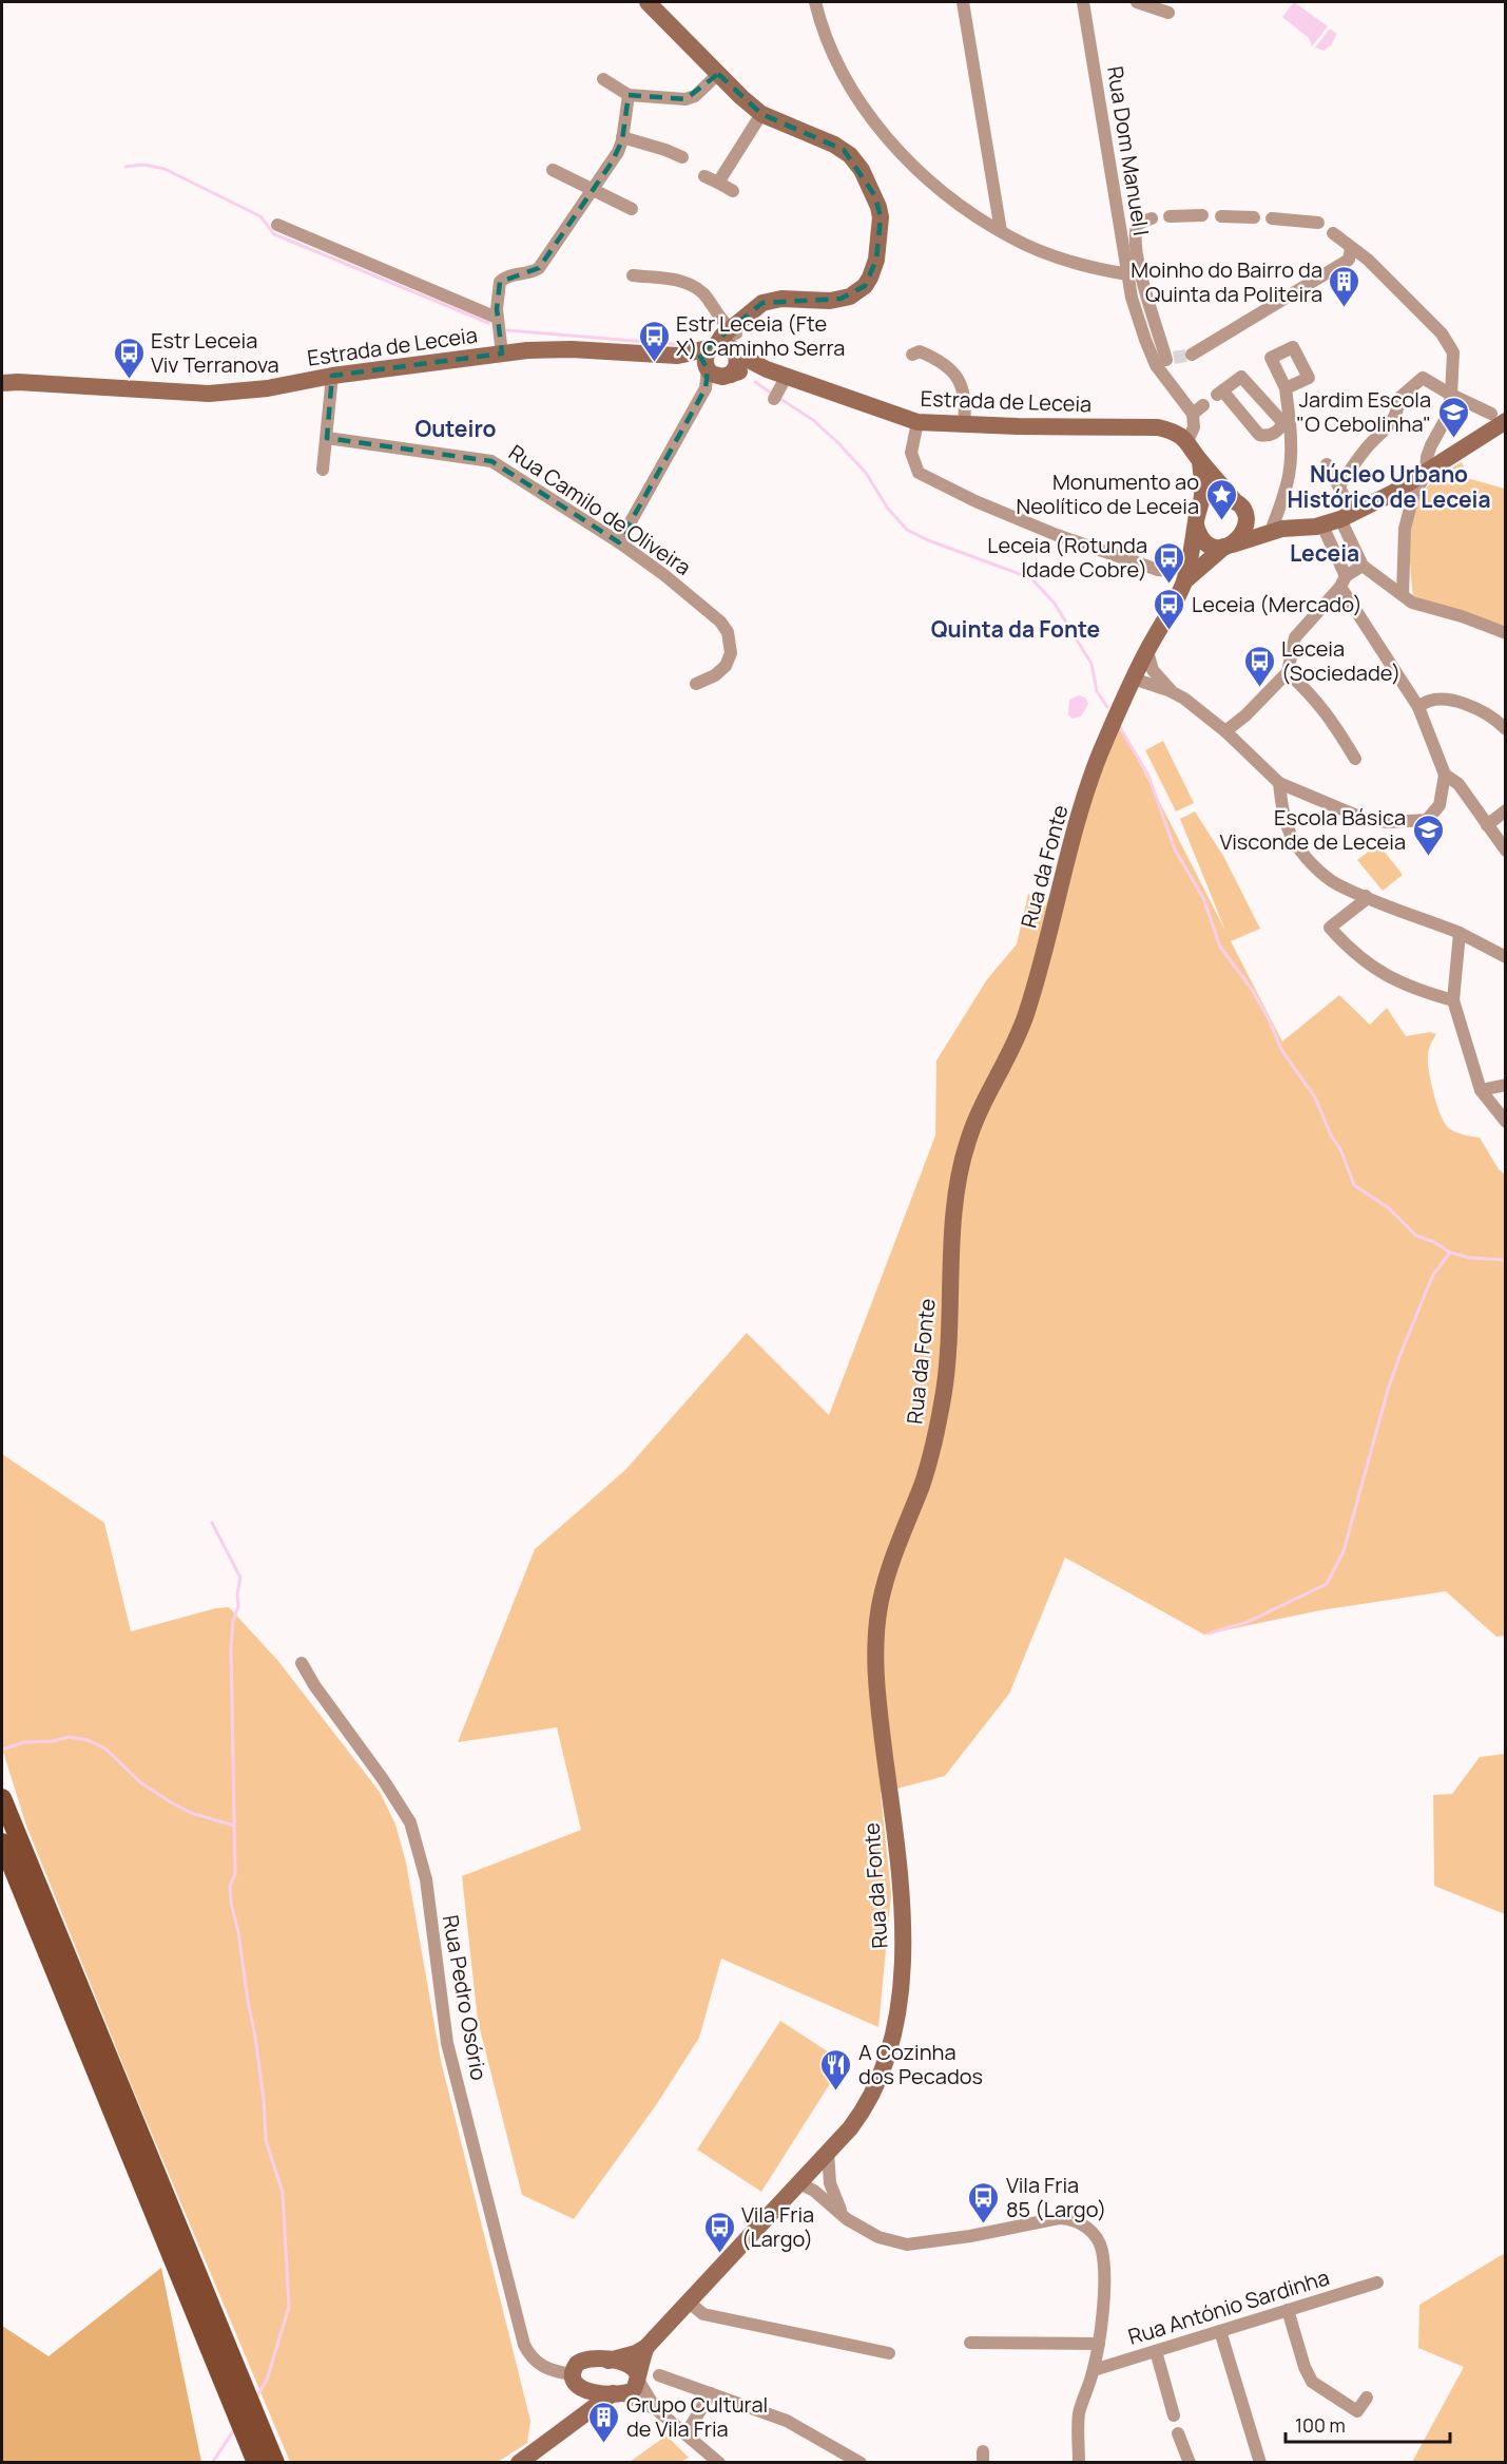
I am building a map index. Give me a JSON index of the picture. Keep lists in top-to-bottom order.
{
  "streets": {
    "main road": ["Estrada de Leceia", "Rua da Fonte"],
    "street": [
      "Rua Dom Manuel I",
      "Rua Camilo de Oliveira",
      "Rua Pedro Osório",
      "Rua António Sardinha"
    ]
  },
  "crossings": [
    ["Rua Dom Manuel I", "Estrada de Leceia"]
  ],
  "districts": [
    "Outeiro",
    "Núcleo Urbano Histórico de Leceia",
    "Leceia",
    "Quinta da Fonte"
  ],
  "places": {
    "building": ["Moinho do Bairro da Quinta da Politeira", "Grupo Cultural de Vila Fria"],
    "bus stop": [
      "Estr Leceia (Fte X) Caminho Serra",
      "Estr Leceia Viv Terranova",
      "Leceia (Rotunda Idade Cobre)",
      "Leceia (Mercado)",
      "Leceia (Sociedade)",
      "Vila Fria 85 (Largo)",
      "Vila Fria (Largo)"
    ],
    "school or university": ["Jardim Escola \"O Cebolinha\"", "Escola Básica Visconde de Leceia"],
    "place": ["Monumento ao Neolítico de Leceia"],
    "restaurant": ["A Cozinha dos Pecados"]
  },
  "scale_bar": "100 m"
}
